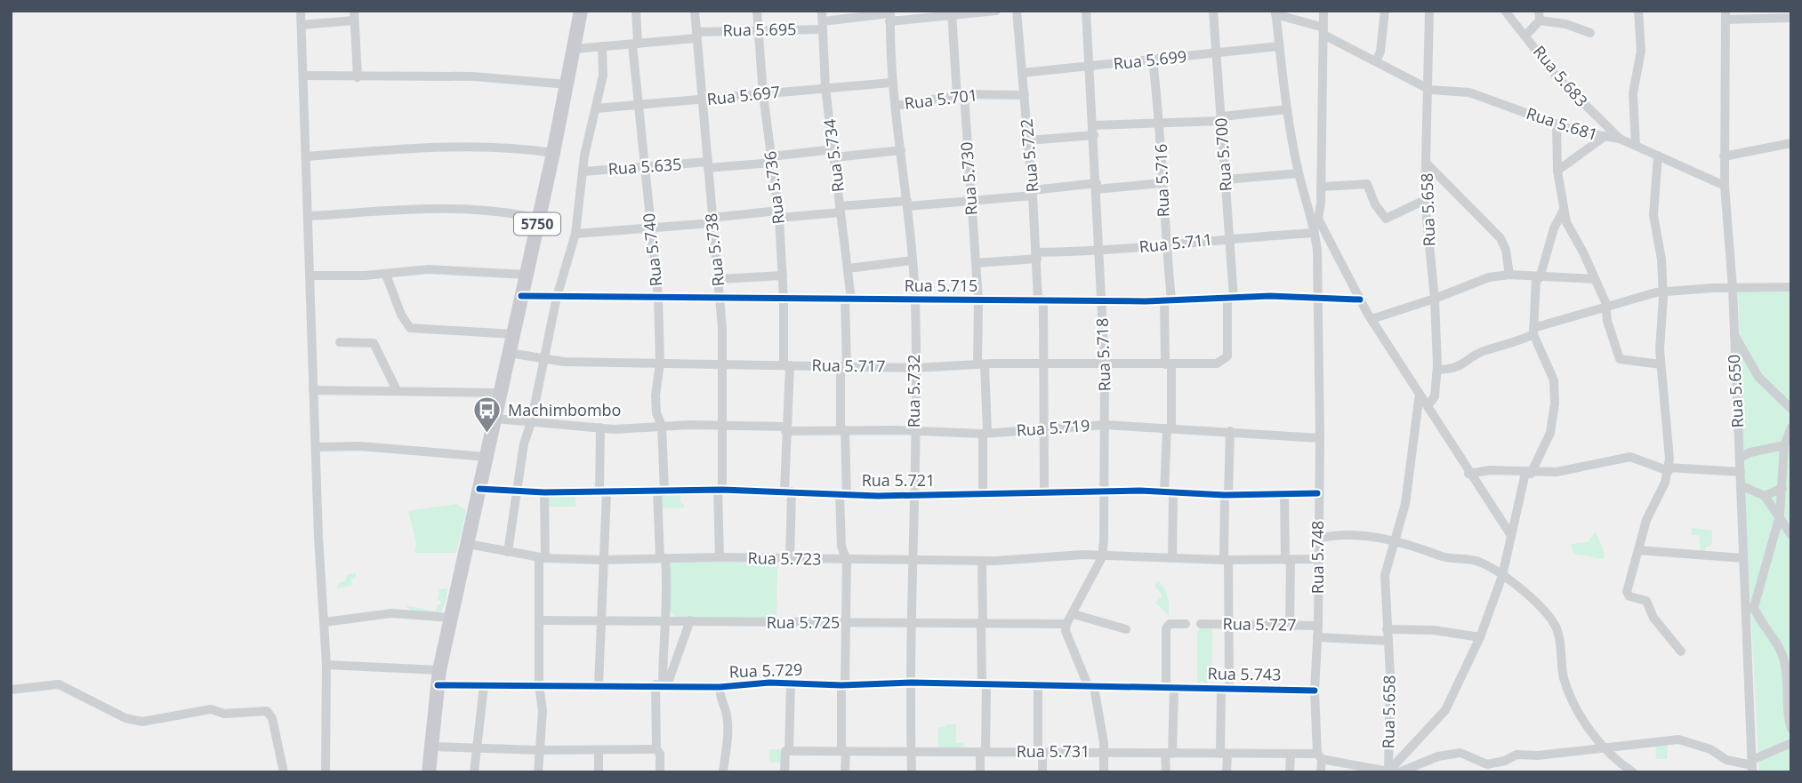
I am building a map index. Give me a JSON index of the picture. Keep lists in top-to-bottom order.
{
  "streets": {
    "main road": ["5750"],
    "street": [
      "Rua 5.695",
      "Rua 5.699",
      "Rua 5.683",
      "Rua 5.697",
      "Rua 5.701",
      "Rua 5.681",
      "Rua 5.700",
      "Rua 5.734",
      "Rua 5.722",
      "Rua 5.635",
      "Rua 5.730",
      "Rua 5.716",
      "Rua 5.736",
      "Rua 5.658",
      "Rua 5.711",
      "Rua 5.740",
      "Rua 5.738",
      "Rua 5.715",
      "Rua 5.718",
      "Rua 5.717",
      "Rua 5.732",
      "Rua 5.650",
      "Rua 5.719",
      "Rua 5.721",
      "Rua 5.748",
      "Rua 5.723",
      "Rua 5.725",
      "Rua 5.727",
      "Rua 5.729",
      "Rua 5.743",
      "Rua 5.731"
    ]
  },
  "crossings": [
    ["Rua 5.695", "Rua 5.734"],
    ["Rua 5.695", "Rua 5.730"],
    ["Rua 5.695", "Rua 5.736"],
    ["Rua 5.695", "5750"],
    ["Rua 5.695", "Rua 5.740"],
    ["Rua 5.695", "Rua 5.738"],
    ["Rua 5.695", "Rua 5.732"],
    ["Rua 5.699", "Rua 5.700"],
    ["Rua 5.699", "Rua 5.722"],
    ["Rua 5.699", "Rua 5.716"],
    ["Rua 5.699", "Rua 5.718"],
    ["Rua 5.699", "Rua 5.748"],
    ["Rua 5.683", "Rua 5.681"],
    ["Rua 5.697", "Rua 5.734"],
    ["Rua 5.697", "Rua 5.736"],
    ["Rua 5.697", "Rua 5.740"],
    ["Rua 5.697", "Rua 5.738"],
    ["Rua 5.697", "Rua 5.732"],
    ["Rua 5.701", "Rua 5.722"],
    ["Rua 5.701", "Rua 5.730"],
    ["Rua 5.701", "Rua 5.732"],
    ["Rua 5.681", "Rua 5.658"],
    ["Rua 5.681", "Rua 5.650"],
    ["Rua 5.700", "Rua 5.711"],
    ["Rua 5.700", "Rua 5.715"],
    ["Rua 5.700", "Rua 5.717"],
    ["Rua 5.734", "Rua 5.635"],
    ["Rua 5.734", "Rua 5.715"],
    ["Rua 5.734", "Rua 5.717"],
    ["Rua 5.734", "Rua 5.719"],
    ["Rua 5.734", "Rua 5.721"],
    ["Rua 5.734", "Rua 5.723"],
    ["Rua 5.734", "Rua 5.725"],
    ["Rua 5.734", "Rua 5.729"],
    ["Rua 5.722", "Rua 5.711"],
    ["Rua 5.722", "Rua 5.715"],
    ["Rua 5.722", "Rua 5.717"],
    ["Rua 5.722", "Rua 5.719"],
    ["Rua 5.722", "Rua 5.721"],
    ["Rua 5.635", "Rua 5.736"],
    ["Rua 5.635", "Rua 5.740"],
    ["Rua 5.635", "Rua 5.738"],
    ["Rua 5.635", "Rua 5.732"],
    ["Rua 5.730", "Rua 5.711"],
    ["Rua 5.730", "Rua 5.715"],
    ["Rua 5.716", "Rua 5.711"],
    ["Rua 5.716", "Rua 5.715"],
    ["Rua 5.716", "Rua 5.717"],
    ["Rua 5.716", "Rua 5.719"],
    ["Rua 5.716", "Rua 5.721"],
    ["Rua 5.716", "Rua 5.723"],
    ["Rua 5.736", "Rua 5.715"],
    ["Rua 5.736", "Rua 5.717"],
    ["Rua 5.736", "Rua 5.719"],
    ["Rua 5.736", "Rua 5.721"],
    ["Rua 5.736", "Rua 5.723"],
    ["Rua 5.658", "Rua 5.748"],
    ["Rua 5.658", "Rua 5.727"],
    ["Rua 5.658", "Rua 5.731"],
    ["5750", "Rua 5.715"],
    ["5750", "Rua 5.717"],
    ["5750", "Rua 5.719"],
    ["5750", "Rua 5.721"],
    ["5750", "Rua 5.723"],
    ["5750", "Rua 5.729"],
    ["Rua 5.711", "Rua 5.718"],
    ["Rua 5.711", "Rua 5.748"],
    ["Rua 5.740", "Rua 5.715"],
    ["Rua 5.740", "Rua 5.717"],
    ["Rua 5.740", "Rua 5.719"],
    ["Rua 5.740", "Rua 5.721"],
    ["Rua 5.740", "Rua 5.723"],
    ["Rua 5.740", "Rua 5.725"],
    ["Rua 5.740", "Rua 5.729"],
    ["Rua 5.738", "Rua 5.715"],
    ["Rua 5.738", "Rua 5.717"],
    ["Rua 5.738", "Rua 5.719"],
    ["Rua 5.738", "Rua 5.721"],
    ["Rua 5.738", "Rua 5.723"],
    ["Rua 5.715", "Rua 5.718"],
    ["Rua 5.715", "Rua 5.732"],
    ["Rua 5.715", "Rua 5.748"],
    ["Rua 5.718", "Rua 5.717"],
    ["Rua 5.718", "Rua 5.719"],
    ["Rua 5.718", "Rua 5.721"],
    ["Rua 5.718", "Rua 5.723"],
    ["Rua 5.718", "Rua 5.725"],
    ["Rua 5.717", "Rua 5.732"],
    ["Rua 5.732", "Rua 5.719"],
    ["Rua 5.732", "Rua 5.721"],
    ["Rua 5.732", "Rua 5.723"],
    ["Rua 5.732", "Rua 5.725"],
    ["Rua 5.732", "Rua 5.729"],
    ["Rua 5.732", "Rua 5.731"],
    ["Rua 5.719", "Rua 5.748"],
    ["Rua 5.721", "Rua 5.748"],
    ["Rua 5.748", "Rua 5.723"],
    ["Rua 5.748", "Rua 5.727"],
    ["Rua 5.748", "Rua 5.743"],
    ["Rua 5.748", "Rua 5.731"],
    ["Rua 5.729", "Rua 5.743"]
  ],
  "places": {
    "bus stop": ["Machimbombo"]
  }
}
